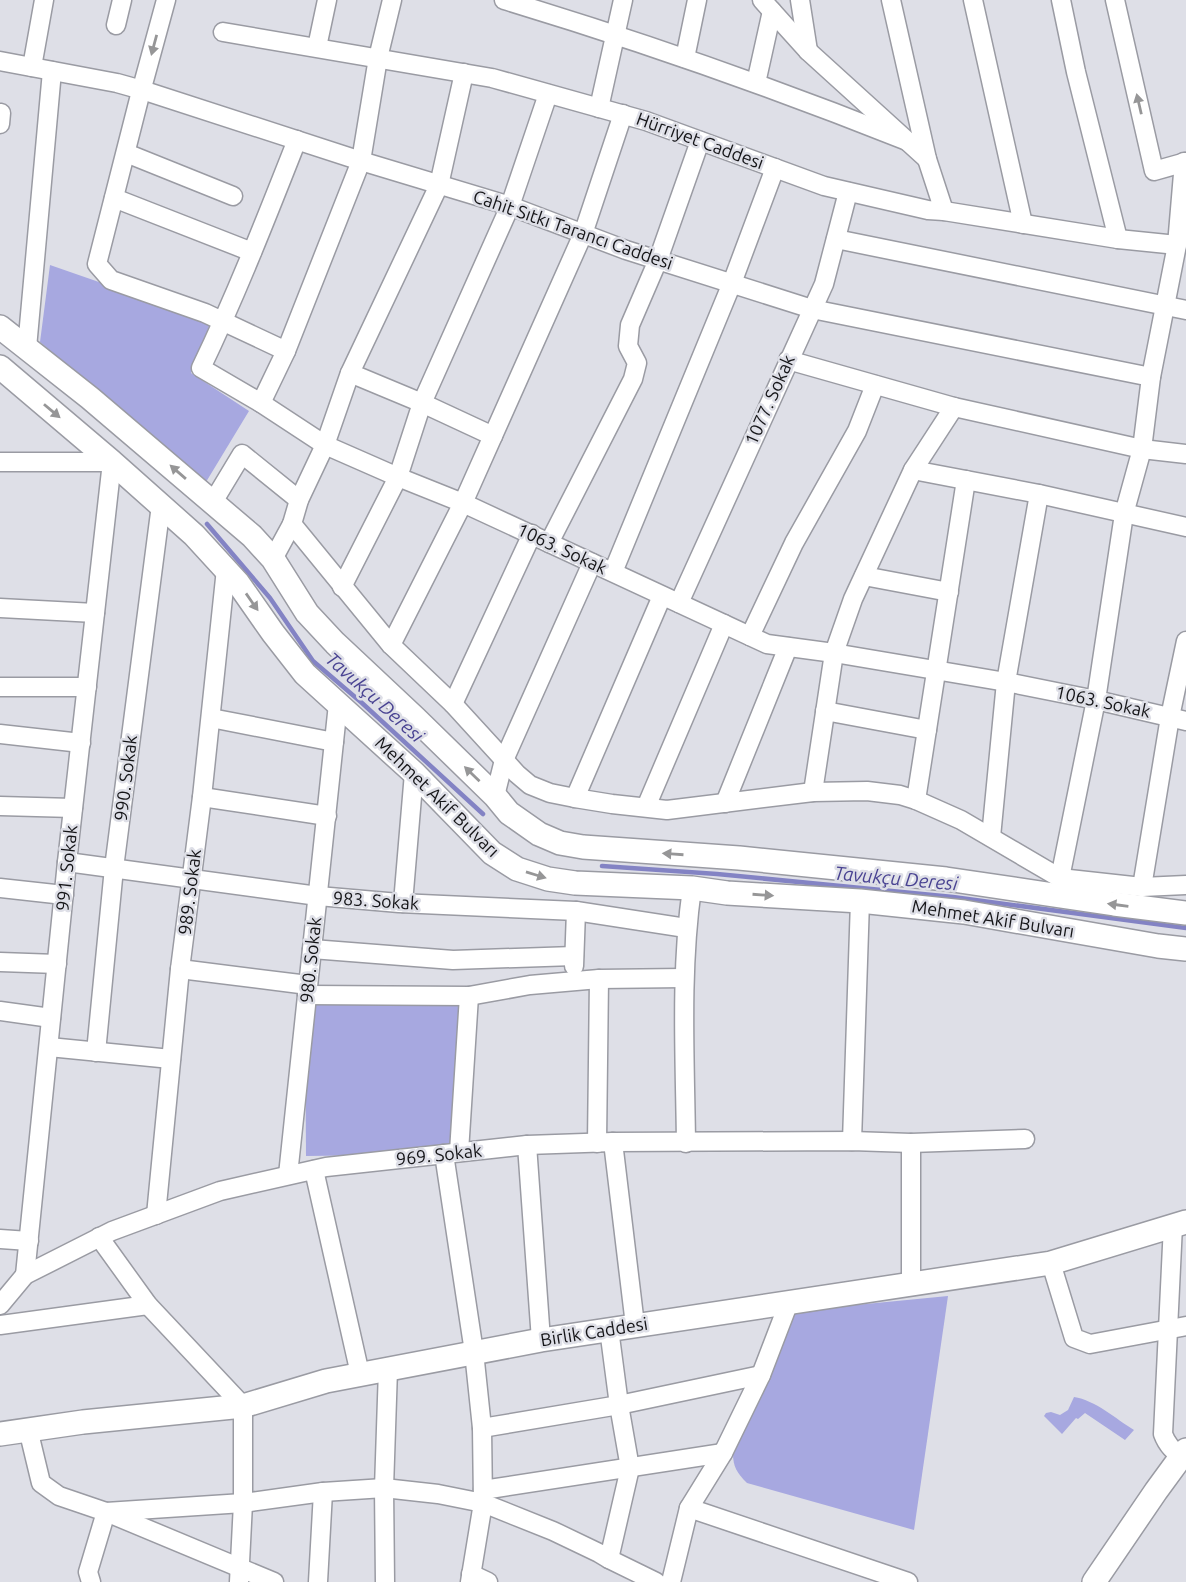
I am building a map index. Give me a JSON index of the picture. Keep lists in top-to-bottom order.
{
  "streets": {
    "main road": ["Mehmet Akif Bulvarı", "Birlik Caddesi"],
    "street": [
      "Hürriyet Caddesi",
      "Cahit Sıtkı Tarancı Caddesi",
      "1077. Sokak",
      "1063. Sokak",
      "990. Sokak",
      "991. Sokak",
      "989. Sokak",
      "983. Sokak",
      "980. Sokak",
      "969. Sokak"
    ]
  },
  "crossings": [
    ["Hürriyet Caddesi", "1077. Sokak"],
    ["Cahit Sıtkı Tarancı Caddesi", "1077. Sokak"],
    ["Cahit Sıtkı Tarancı Caddesi", "1063. Sokak"],
    ["1077. Sokak", "1063. Sokak"],
    ["990. Sokak", "Mehmet Akif Bulvarı"],
    ["990. Sokak", "983. Sokak"],
    ["Mehmet Akif Bulvarı", "991. Sokak"],
    ["Mehmet Akif Bulvarı", "989. Sokak"],
    ["Mehmet Akif Bulvarı", "980. Sokak"],
    ["991. Sokak", "983. Sokak"],
    ["991. Sokak", "969. Sokak"],
    ["989. Sokak", "983. Sokak"],
    ["989. Sokak", "969. Sokak"],
    ["983. Sokak", "980. Sokak"],
    ["980. Sokak", "969. Sokak"]
  ],
  "water": ["Tavukçu Deresi"]
}
